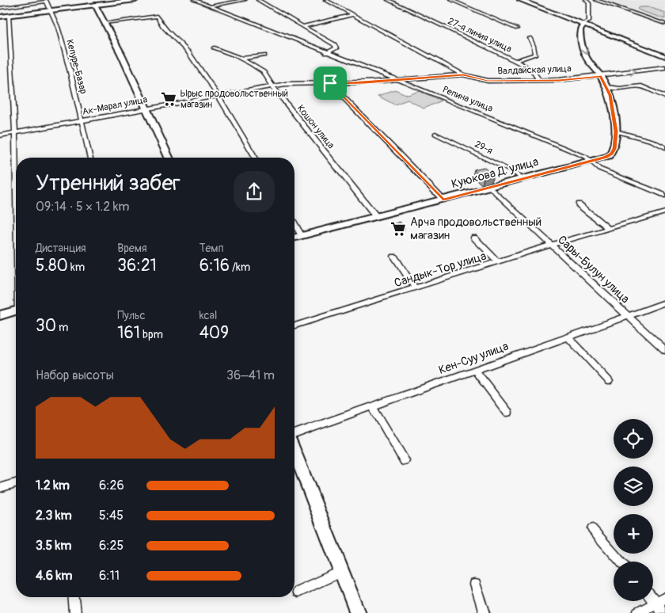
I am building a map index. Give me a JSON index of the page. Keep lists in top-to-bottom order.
{
  "streets": {
    "street": [
      "27-я линия улица",
      "Кепуре-Базар",
      "Валдайская улица",
      "Репина улица",
      "Ак-Марал улица",
      "Кошон улица",
      "29-я",
      "Куюкова Д. улица",
      "Сандык-Тор улица",
      "Сары-Булун улица",
      "Кен-Суу улица"
    ]
  },
  "crossings": [
    ["27-я линия улица", "Валдайская улица"],
    ["Кепуре-Базар", "Ак-Марал улица"],
    ["Валдайская улица", "Репина улица"],
    ["Валдайская улица", "Ак-Марал улица"],
    ["Валдайская улица", "Куюкова Д. улица"],
    ["Репина улица", "Ак-Марал улица"],
    ["Репина улица", "Куюкова Д. улица"],
    ["Ак-Марал улица", "Кошон улица"],
    ["Кошон улица", "Куюкова Д. улица"],
    ["29-я", "Куюкова Д. улица"],
    ["Куюкова Д. улица", "Сары-Булун улица"],
    ["Сандык-Тор улица", "Сары-Булун улица"],
    ["Сары-Булун улица", "Кен-Суу улица"]
  ],
  "places": {
    "supermarket": ["Ырыс продовольственный магазин", "Арча продовольственный магазин"]
  },
  "page": {
    "heading": ["Утренний забег", "09:14 · 5 × 1.2 km"],
    "stats": [
      ["Дистанция", "5.80 km"],
      ["Время", "36:21"],
      ["Темп", "6:16 /km"],
      ["30 m"],
      ["Пульс", "161 bpm"],
      ["kcal", "409"]
    ],
    "chart": ["Набор высоты", "36–41 m"],
    "map_buttons": ["+", "−"],
    "list": [
      {
        "name": "1.2 km",
        "note": "6:26"
      },
      {
        "name": "2.3 km",
        "note": "5:45"
      },
      {
        "name": "3.5 km",
        "note": "6:25"
      },
      {
        "name": "4.6 km",
        "note": "6:11"
      }
    ]
  }
}
